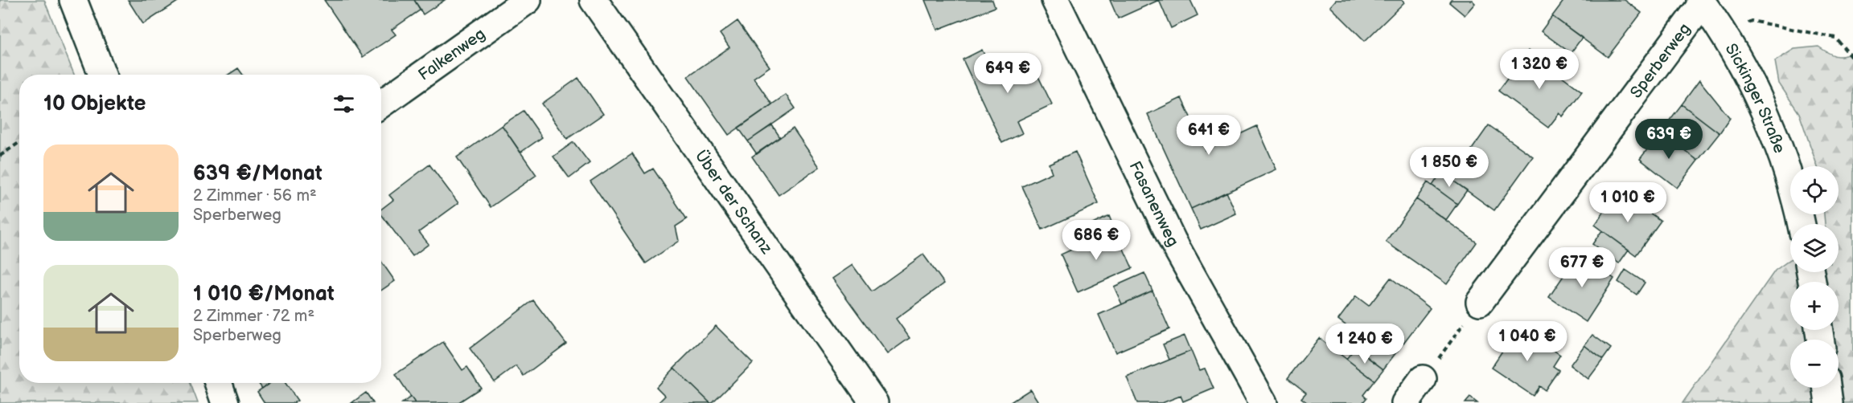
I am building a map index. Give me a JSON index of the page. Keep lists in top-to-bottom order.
{
  "streets": {
    "street": [
      "Falkenweg",
      "Sperberweg",
      "Sickinger Straße",
      "Über der Schanz",
      "Fasanenweg"
    ]
  },
  "crossings": [
    ["Sperberweg", "Sickinger Straße"]
  ],
  "page": {
    "price": [
      "1 320 €",
      "649 €",
      "641 €",
      "639 €",
      "1 850 €",
      "1 010 €",
      "686 €",
      "677 €",
      "1 040 €",
      "1 240 €"
    ],
    "heading": "10 Objekte",
    "list": [
      {
        "name": "639 €/Monat",
        "note": "2 Zimmer · 56 m² · Sperberweg"
      },
      {
        "name": "1 010 €/Monat",
        "note": "2 Zimmer · 72 m² · Sperberweg"
      }
    ],
    "map_buttons": ["+", "−"]
  }
}
